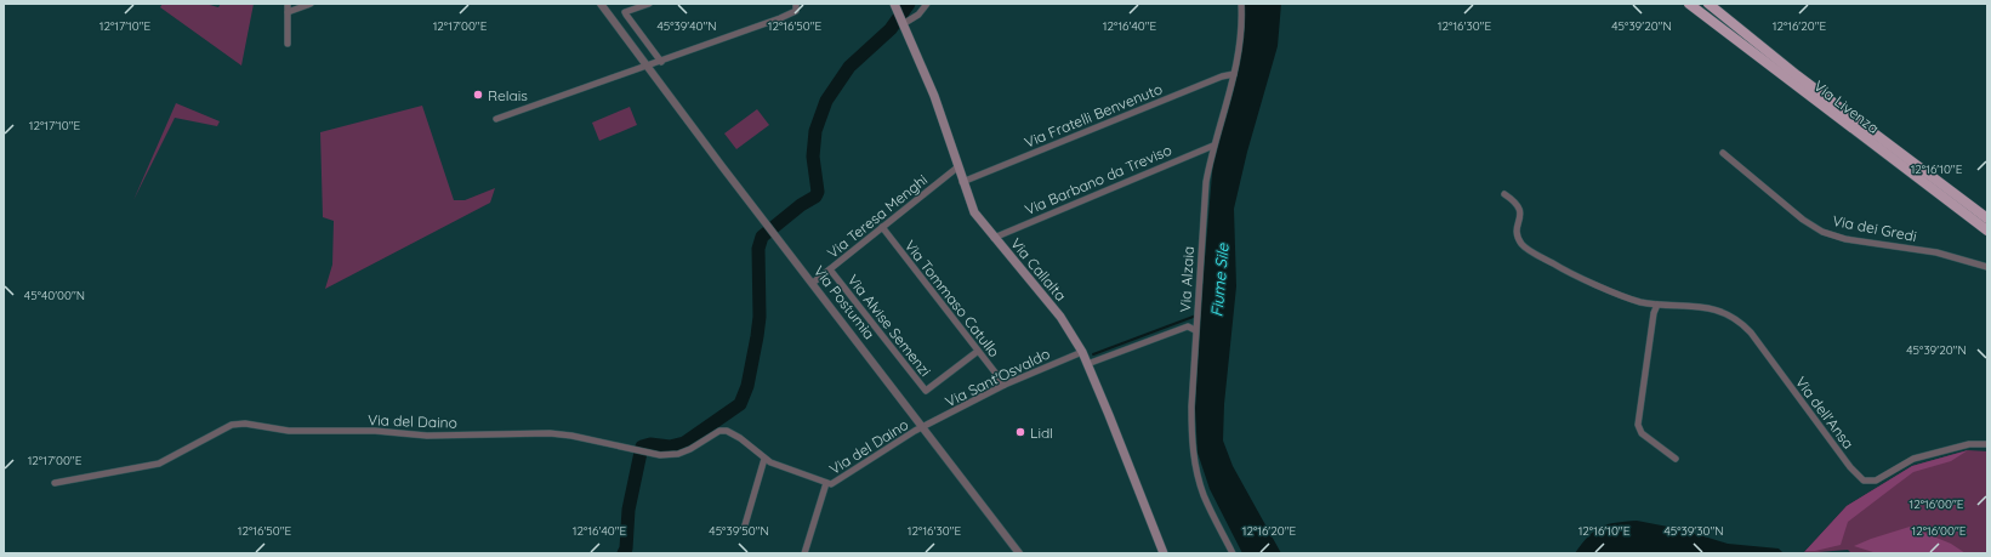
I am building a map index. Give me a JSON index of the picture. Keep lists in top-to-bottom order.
{
  "streets": {
    "highway": ["Via Livenza"],
    "main road": ["Via Callalta"],
    "street": [
      "Via Fratelli Benvenuto",
      "Via Barbano da Treviso",
      "Via Teresa Menghi",
      "Via dei Gredi",
      "Via Alzaia",
      "Via Tommaso Catullo",
      "Via Postumia",
      "Via Alvise Semenzi",
      "Via Sant'Osvaldo",
      "Via dell'Ansa",
      "Via del Daino"
    ]
  },
  "crossings": [
    ["Via Fratelli Benvenuto", "Via Callalta"],
    ["Via Fratelli Benvenuto", "Via Alzaia"],
    ["Via Barbano da Treviso", "Via Callalta"],
    ["Via Barbano da Treviso", "Via Alzaia"],
    ["Via Teresa Menghi", "Via Callalta"],
    ["Via Teresa Menghi", "Via Tommaso Catullo"],
    ["Via Teresa Menghi", "Via Postumia"],
    ["Via Teresa Menghi", "Via Alvise Semenzi"],
    ["Via Callalta", "Via Sant'Osvaldo"],
    ["Via Tommaso Catullo", "Via Alvise Semenzi"],
    ["Via Tommaso Catullo", "Via Sant'Osvaldo"],
    ["Via Postumia", "Via Sant'Osvaldo"],
    ["Via Postumia", "Via del Daino"],
    ["Via Sant'Osvaldo", "Via del Daino"]
  ],
  "water": ["Fiume Sile"],
  "places": ["Relais", "Lidl"],
  "coordinates": [
    "45°39'20\"N",
    "12°17'10\"E",
    "12°17'00\"E",
    "45°39'40\"N",
    "12°16'50\"E",
    "12°16'40\"E",
    "12°16'30\"E",
    "12°16'20\"E",
    "12°16'10\"E",
    "45°40'00\"N",
    "12°16'00\"E",
    "45°39'50\"N",
    "45°39'30\"N"
  ]
}
